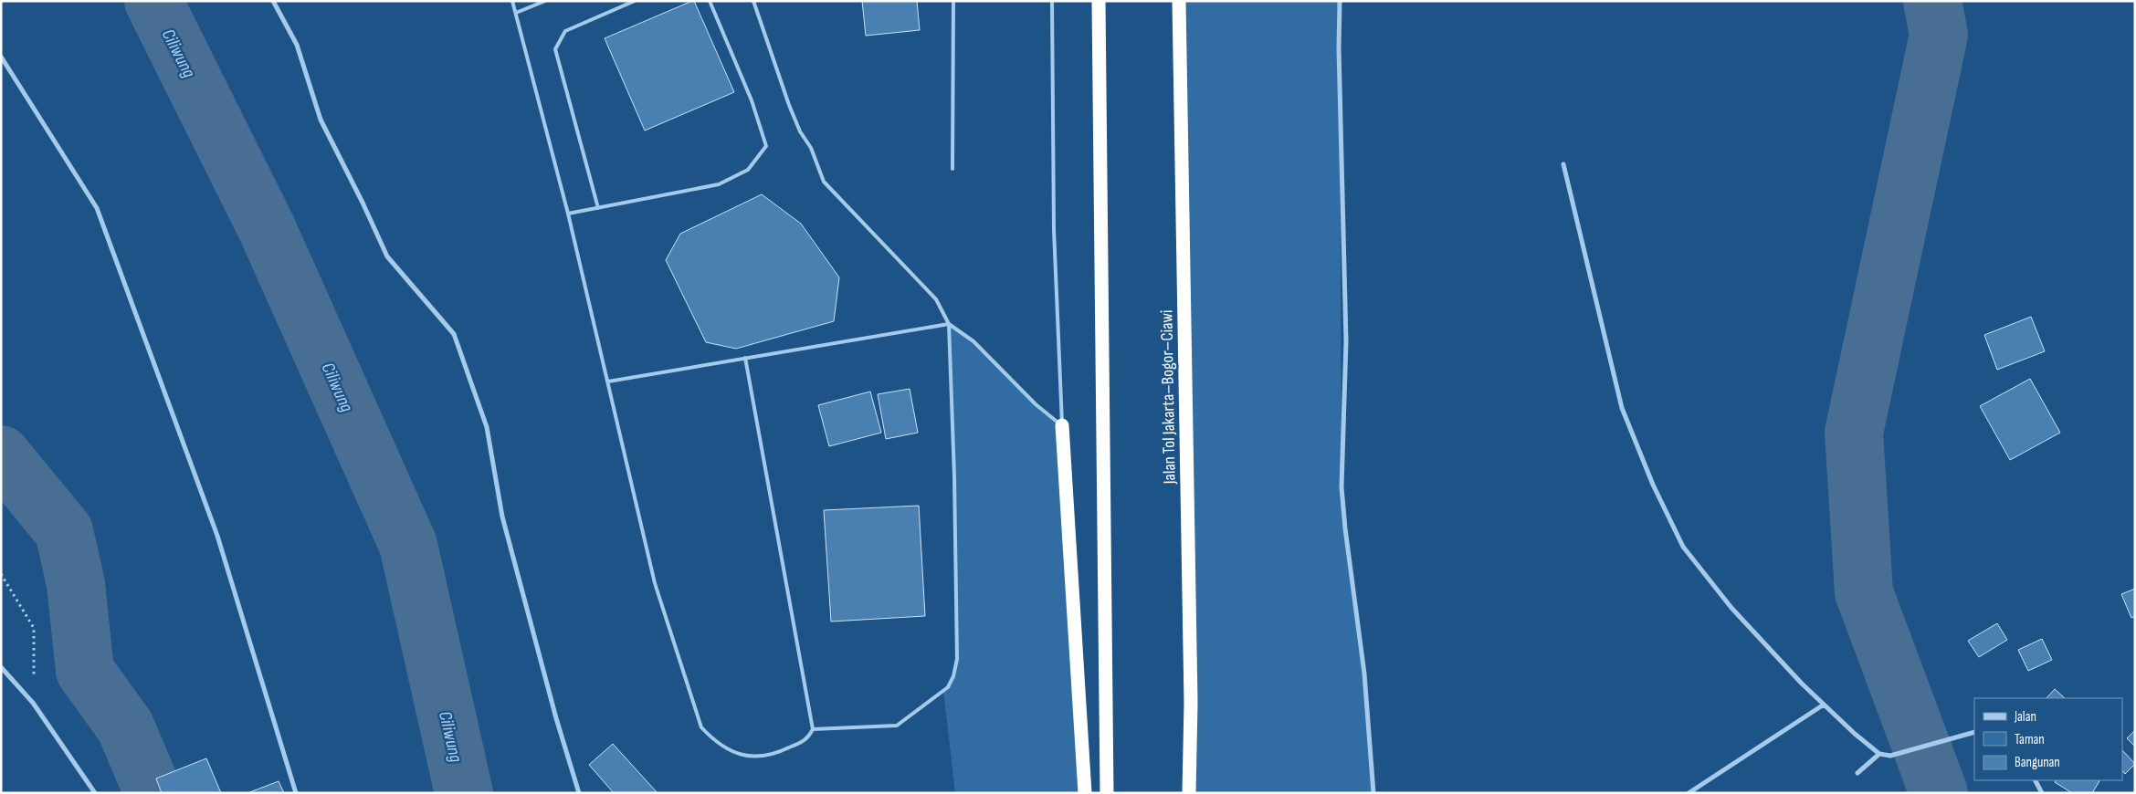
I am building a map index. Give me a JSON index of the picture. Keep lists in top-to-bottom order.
{
  "streets": {
    "highway": ["Jalan Tol Jakarta–Bogor–Ciawi"]
  },
  "water": ["Ciliwung"],
  "legend": ["Jalan", "Taman", "Bangunan"]
}
